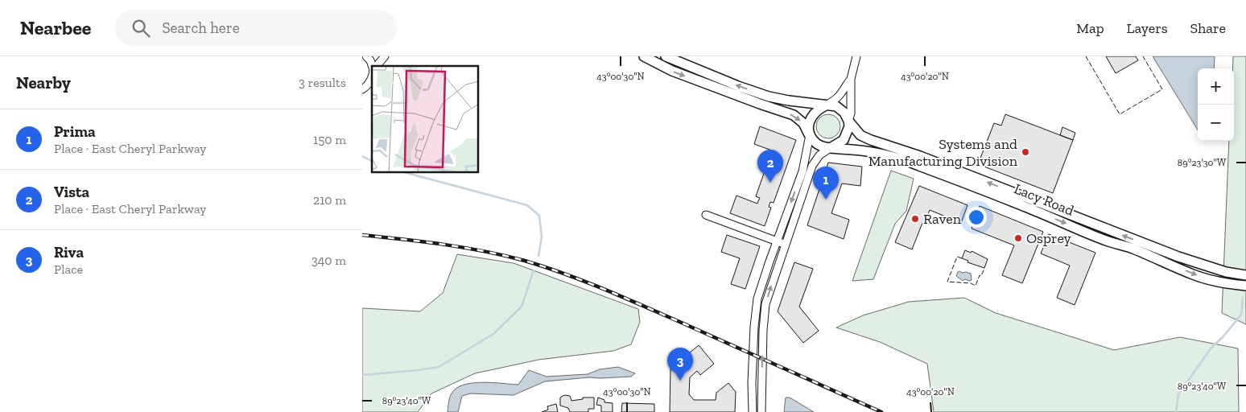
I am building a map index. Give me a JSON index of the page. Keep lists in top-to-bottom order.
{
  "streets": {
    "main road": ["Lacy Road"]
  },
  "places": ["Systems and Manufacturing Division", "Raven", "Osprey"],
  "page": {
    "header": "Nearbee",
    "search": "Search here",
    "nav": ["Map", "Layers", "Share"],
    "heading": ["Nearby", "3 results"],
    "map_buttons": ["+", "−"],
    "list": [
      {
        "mark": "1",
        "name": "Prima",
        "note": "Place · East Cheryl Parkway",
        "value": "150 m"
      },
      {
        "mark": "2",
        "name": "Vista",
        "note": "Place · East Cheryl Parkway",
        "value": "210 m"
      },
      {
        "mark": "3",
        "name": "Riva",
        "note": "Place",
        "value": "340 m"
      }
    ],
    "pins": ["2", "1", "3"]
  },
  "coordinates": [
    "43°00'30\"N",
    "43°00'20\"N",
    "89°23'30\"W",
    "89°23'40\"W"
  ]
}
